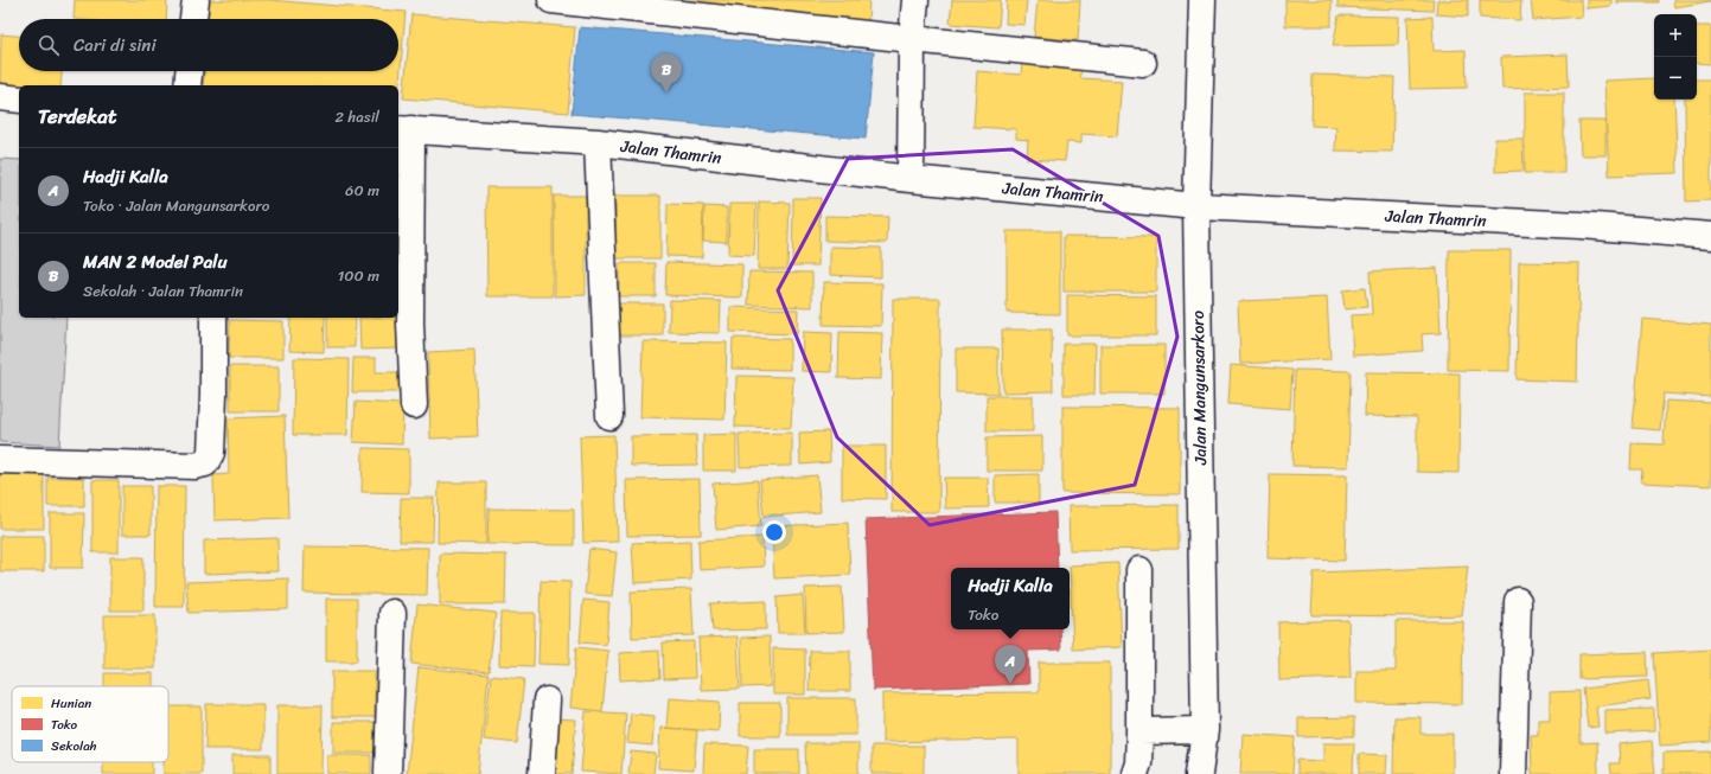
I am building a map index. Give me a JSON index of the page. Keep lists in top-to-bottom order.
{
  "streets": {
    "street": ["Jalan Thamrin", "Jalan Mangunsarkoro"]
  },
  "crossings": [
    ["Jalan Thamrin", "Jalan Mangunsarkoro"]
  ],
  "legend": ["Hunian", "Toko", "Sekolah"],
  "page": {
    "map_buttons": ["+", "−"],
    "search": "Cari di sini",
    "pins": ["B", "A"],
    "heading": ["Terdekat", "2 hasil"],
    "list": [
      {
        "mark": "A",
        "name": "Hadji Kalla",
        "note": "Toko · Jalan Mangunsarkoro",
        "value": "60 m"
      },
      {
        "mark": "B",
        "name": "MAN 2 Model Palu",
        "note": "Sekolah · Jalan Thamrin",
        "value": "100 m"
      }
    ],
    "popup": ["Hadji Kalla", "Toko"]
  }
}
